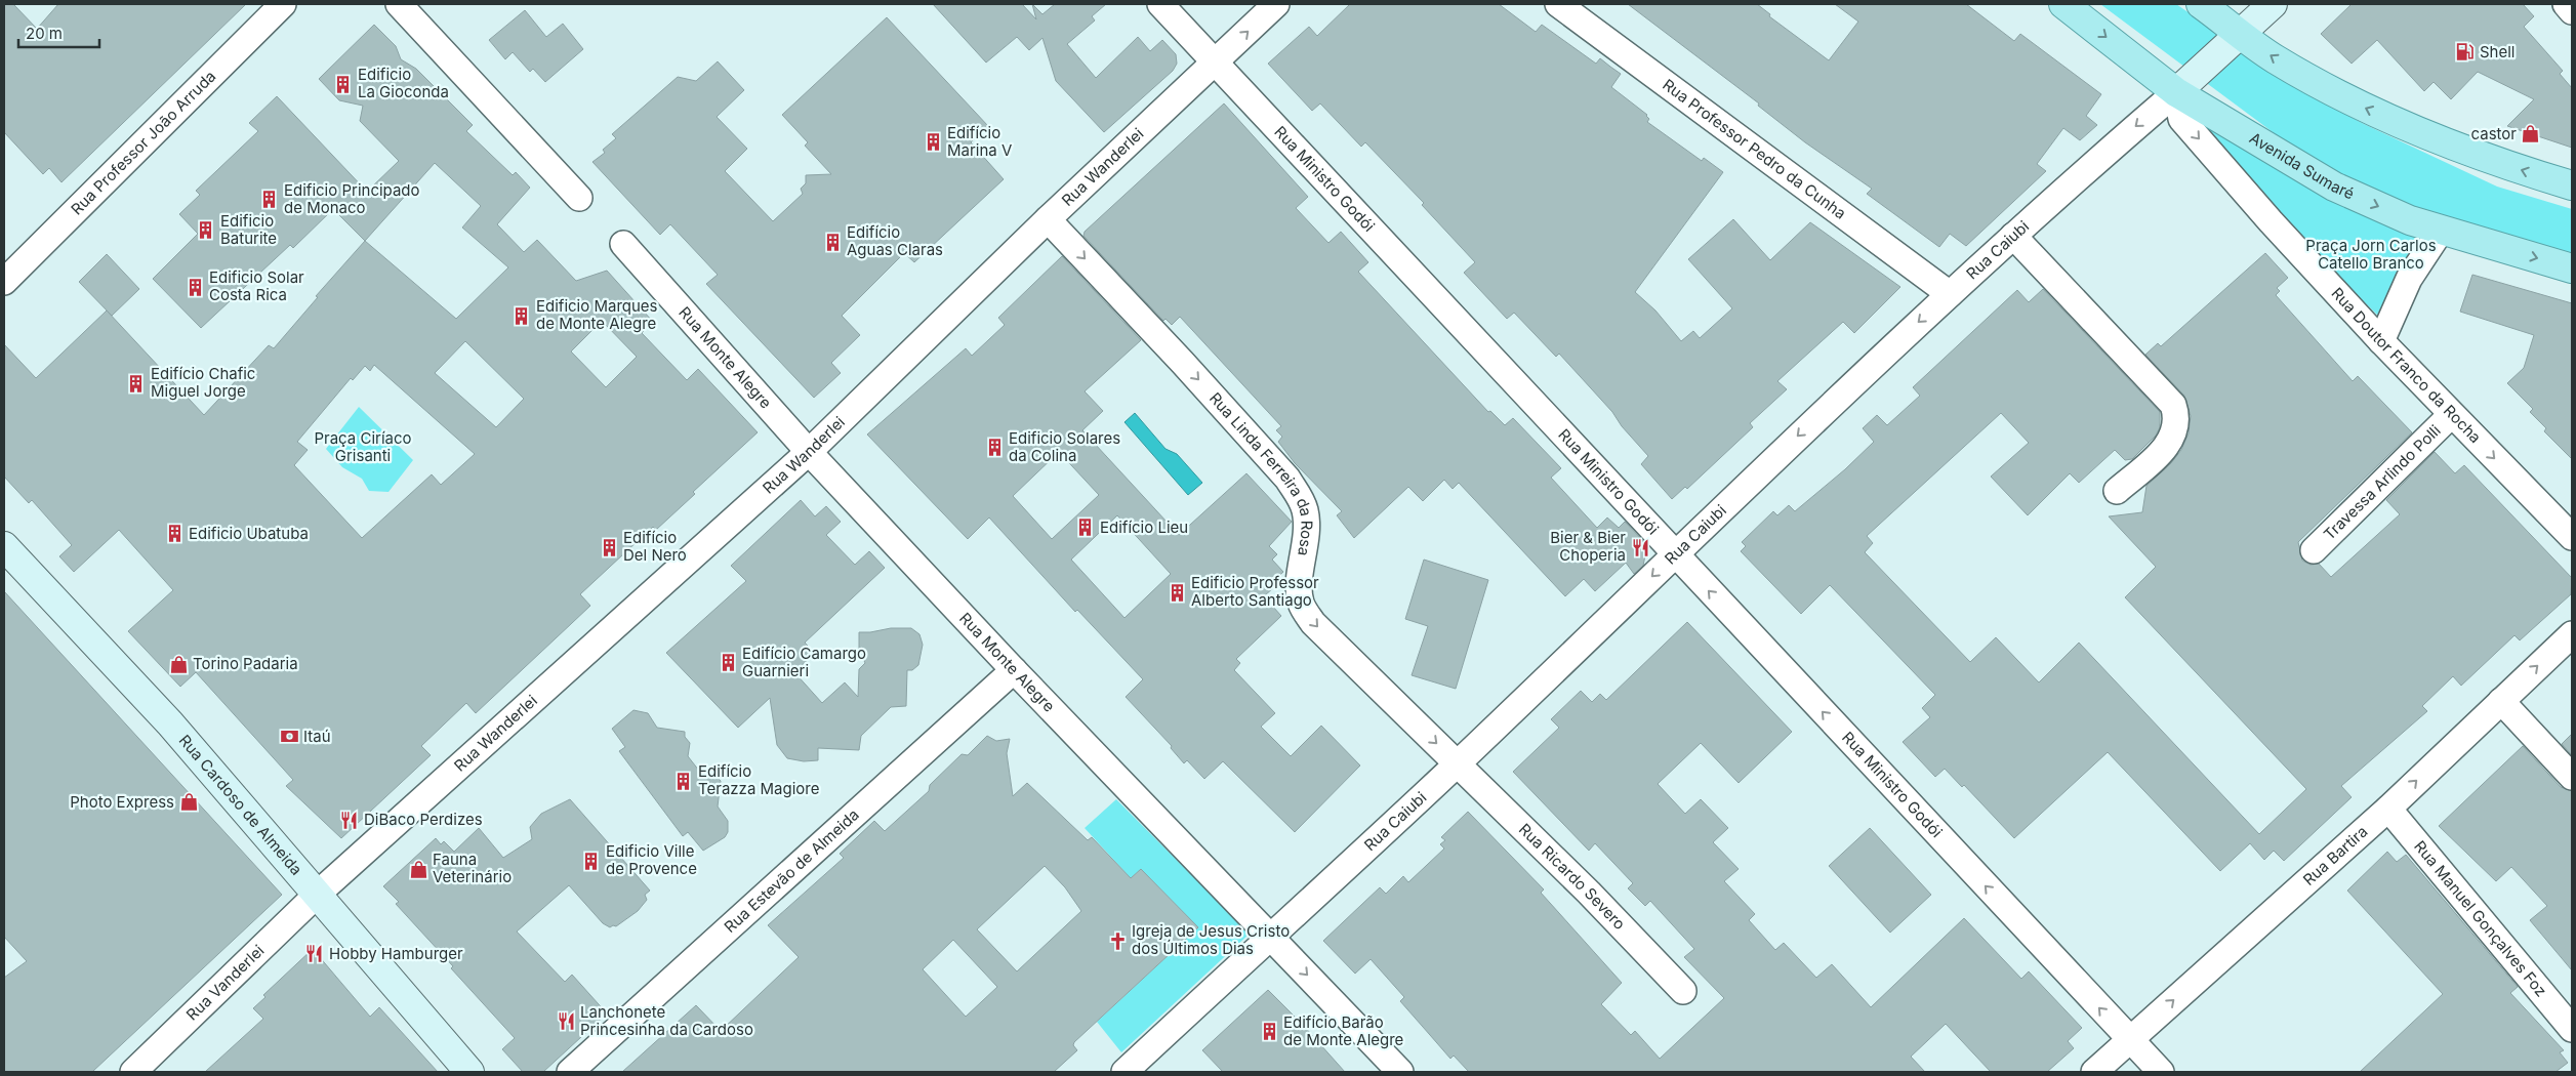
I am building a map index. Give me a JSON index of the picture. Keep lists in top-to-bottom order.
{
  "streets": {
    "main road": ["Avenida Sumaré", "Rua Caiubi", "Rua Cardoso de Almeida"],
    "street": [
      "Rua Professor João Arruda",
      "Rua Professor Pedro da Cunha",
      "Rua Wanderlei",
      "Rua Ministro Godói",
      "Rua Monte Alegre",
      "Rua Doutor Franco da Rocha",
      "Rua Linda Ferreira da Rosa",
      "Travessa Arlindo Polli",
      "Rua Bartira",
      "Rua Estevão de Almeida",
      "Rua Ricardo Severo",
      "Rua Manuel Gonçalves Foz",
      "Rua Vanderlei"
    ]
  },
  "crossings": [
    ["Rua Professor Pedro da Cunha", "Rua Caiubi"],
    ["Avenida Sumaré", "Rua Caiubi"],
    ["Avenida Sumaré", "Rua Doutor Franco da Rocha"],
    ["Rua Wanderlei", "Rua Ministro Godói"],
    ["Rua Wanderlei", "Rua Monte Alegre"],
    ["Rua Wanderlei", "Rua Linda Ferreira da Rosa"],
    ["Rua Wanderlei", "Rua Cardoso de Almeida"],
    ["Rua Wanderlei", "Rua Vanderlei"],
    ["Rua Ministro Godói", "Rua Caiubi"],
    ["Rua Ministro Godói", "Rua Bartira"],
    ["Rua Caiubi", "Rua Monte Alegre"],
    ["Rua Caiubi", "Rua Doutor Franco da Rocha"],
    ["Rua Caiubi", "Rua Linda Ferreira da Rosa"],
    ["Rua Caiubi", "Rua Ricardo Severo"],
    ["Rua Monte Alegre", "Rua Estevão de Almeida"],
    ["Rua Doutor Franco da Rocha", "Travessa Arlindo Polli"],
    ["Rua Linda Ferreira da Rosa", "Rua Ricardo Severo"],
    ["Rua Cardoso de Almeida", "Rua Vanderlei"],
    ["Rua Bartira", "Rua Manuel Gonçalves Foz"]
  ],
  "one_way": [
    "Rua Ministro Godói",
    "Rua Caiubi",
    "Rua Doutor Franco da Rocha",
    "Rua Linda Ferreira da Rosa",
    "Rua Bartira"
  ],
  "parks": ["Praça Jorn Carlos Catello Branco", "Praça Ciríaco Grisanti"],
  "places": {
    "fuel station": ["Shell"],
    "building": [
      "Edificio La Gioconda",
      "Edifício Marina V",
      "Edificio Principado de Monaco",
      "Edificio Baturite",
      "Edifício Aguas Claras",
      "Edificio Solar Costa Rica",
      "Edificio Marques de Monte Alegre",
      "Edifício Chafic Miguel Jorge",
      "Edificio Solares da Colina",
      "Edifício Lieu",
      "Edificio Ubatuba",
      "Edifício Del Nero",
      "Edificio Professor Alberto Santiago",
      "Edifício Camargo Guarnieri",
      "Edifício Terazza Magiore",
      "Edificio Ville de Provence",
      "Edifício Barão de Monte Alegre"
    ],
    "shop": [
      "castor",
      "Torino Padaria",
      "Photo Express",
      "Fauna Veterinário"
    ],
    "restaurant": [
      "Bier & Bier Choperia",
      "DiBaco Perdizes",
      "Hobby Hamburger",
      "Lanchonete Princesinha da Cardoso"
    ],
    "bank": ["Itaú"],
    "church": ["Igreja de Jesus Cristo dos Últimos Dias"]
  },
  "scale_bar": "20 m"
}
